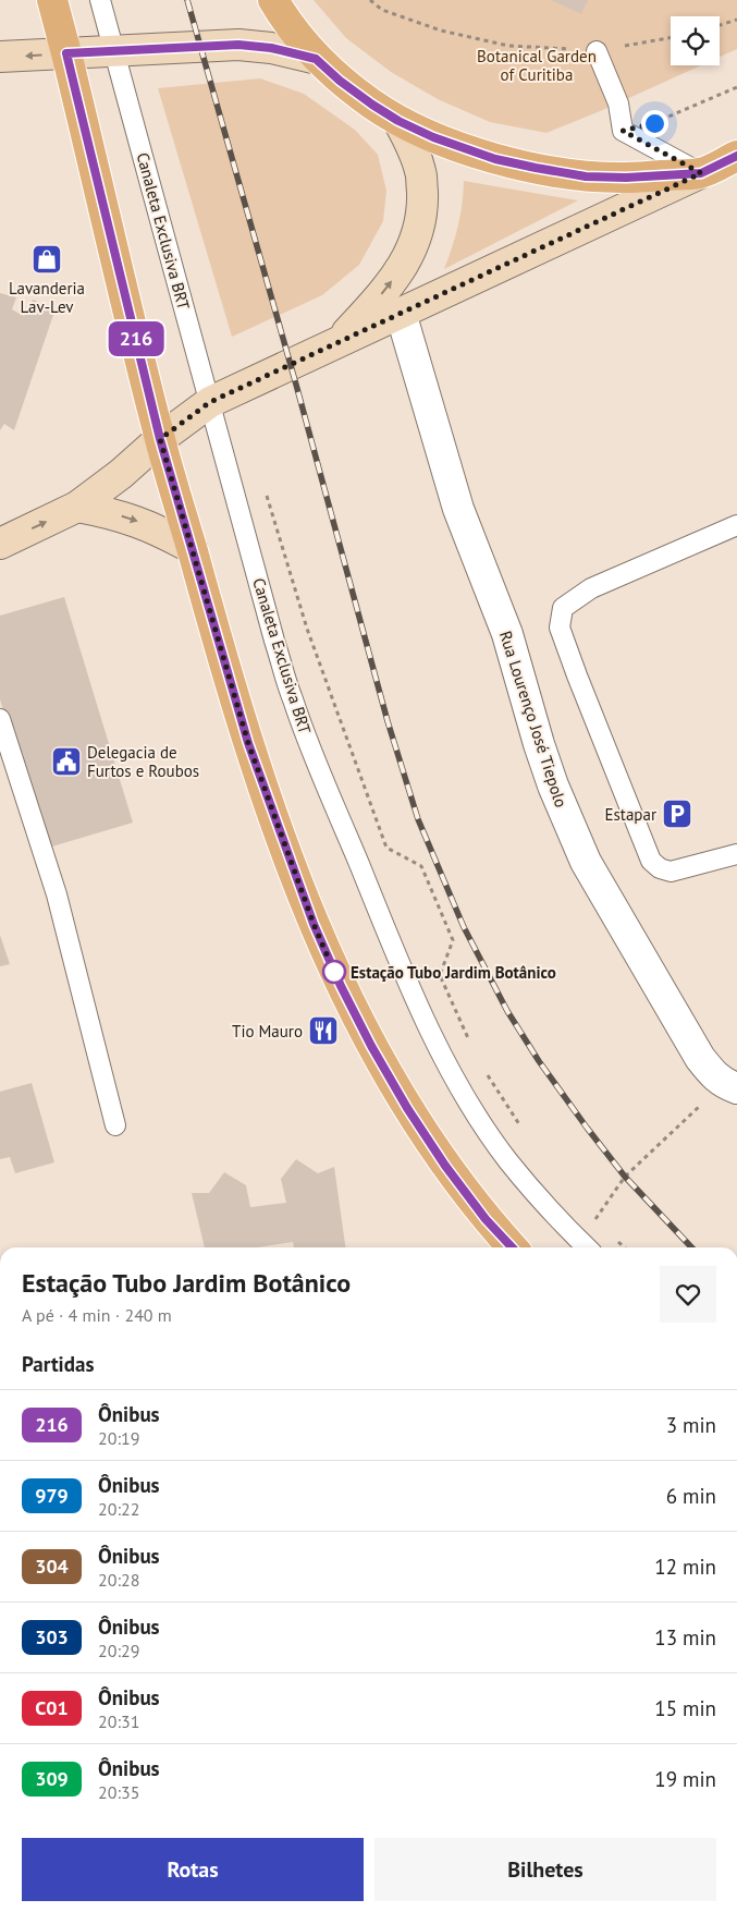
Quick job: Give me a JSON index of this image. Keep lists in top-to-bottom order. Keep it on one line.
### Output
{"streets":{"street":["Rua Lourenço José Tiepolo"],"lane":["Canaleta Exclusiva BRT"]},"parks":["Botanical Garden of Curitiba"],"places":{"shop":["Lavanderia Lav-Lev"],"public building":["Delegacia de Furtos e Roubos"],"parking":["Estapar"],"other":["Estação Tubo Jardim Botânico"],"restaurant":["Tio Mauro"]},"lines":["bus line 216"],"page":{"on_map":"216","heading":[["Estação Tubo Jardim Botânico","A pé · 4 min · 240 m"],"Partidas"],"list":[{"mark":"216","name":"Ônibus","note":"20:19","value":"3 min"},{"mark":"979","name":"Ônibus","note":"20:22","value":"6 min"},{"mark":"304","name":"Ônibus","note":"20:28","value":"12 min"},{"mark":"303","name":"Ônibus","note":"20:29","value":"13 min"},{"mark":"C01","name":"Ônibus","note":"20:31","value":"15 min"},{"mark":"309","name":"Ônibus","note":"20:35","value":"19 min"}],"buttons":["Rotas","Bilhetes"]}}
